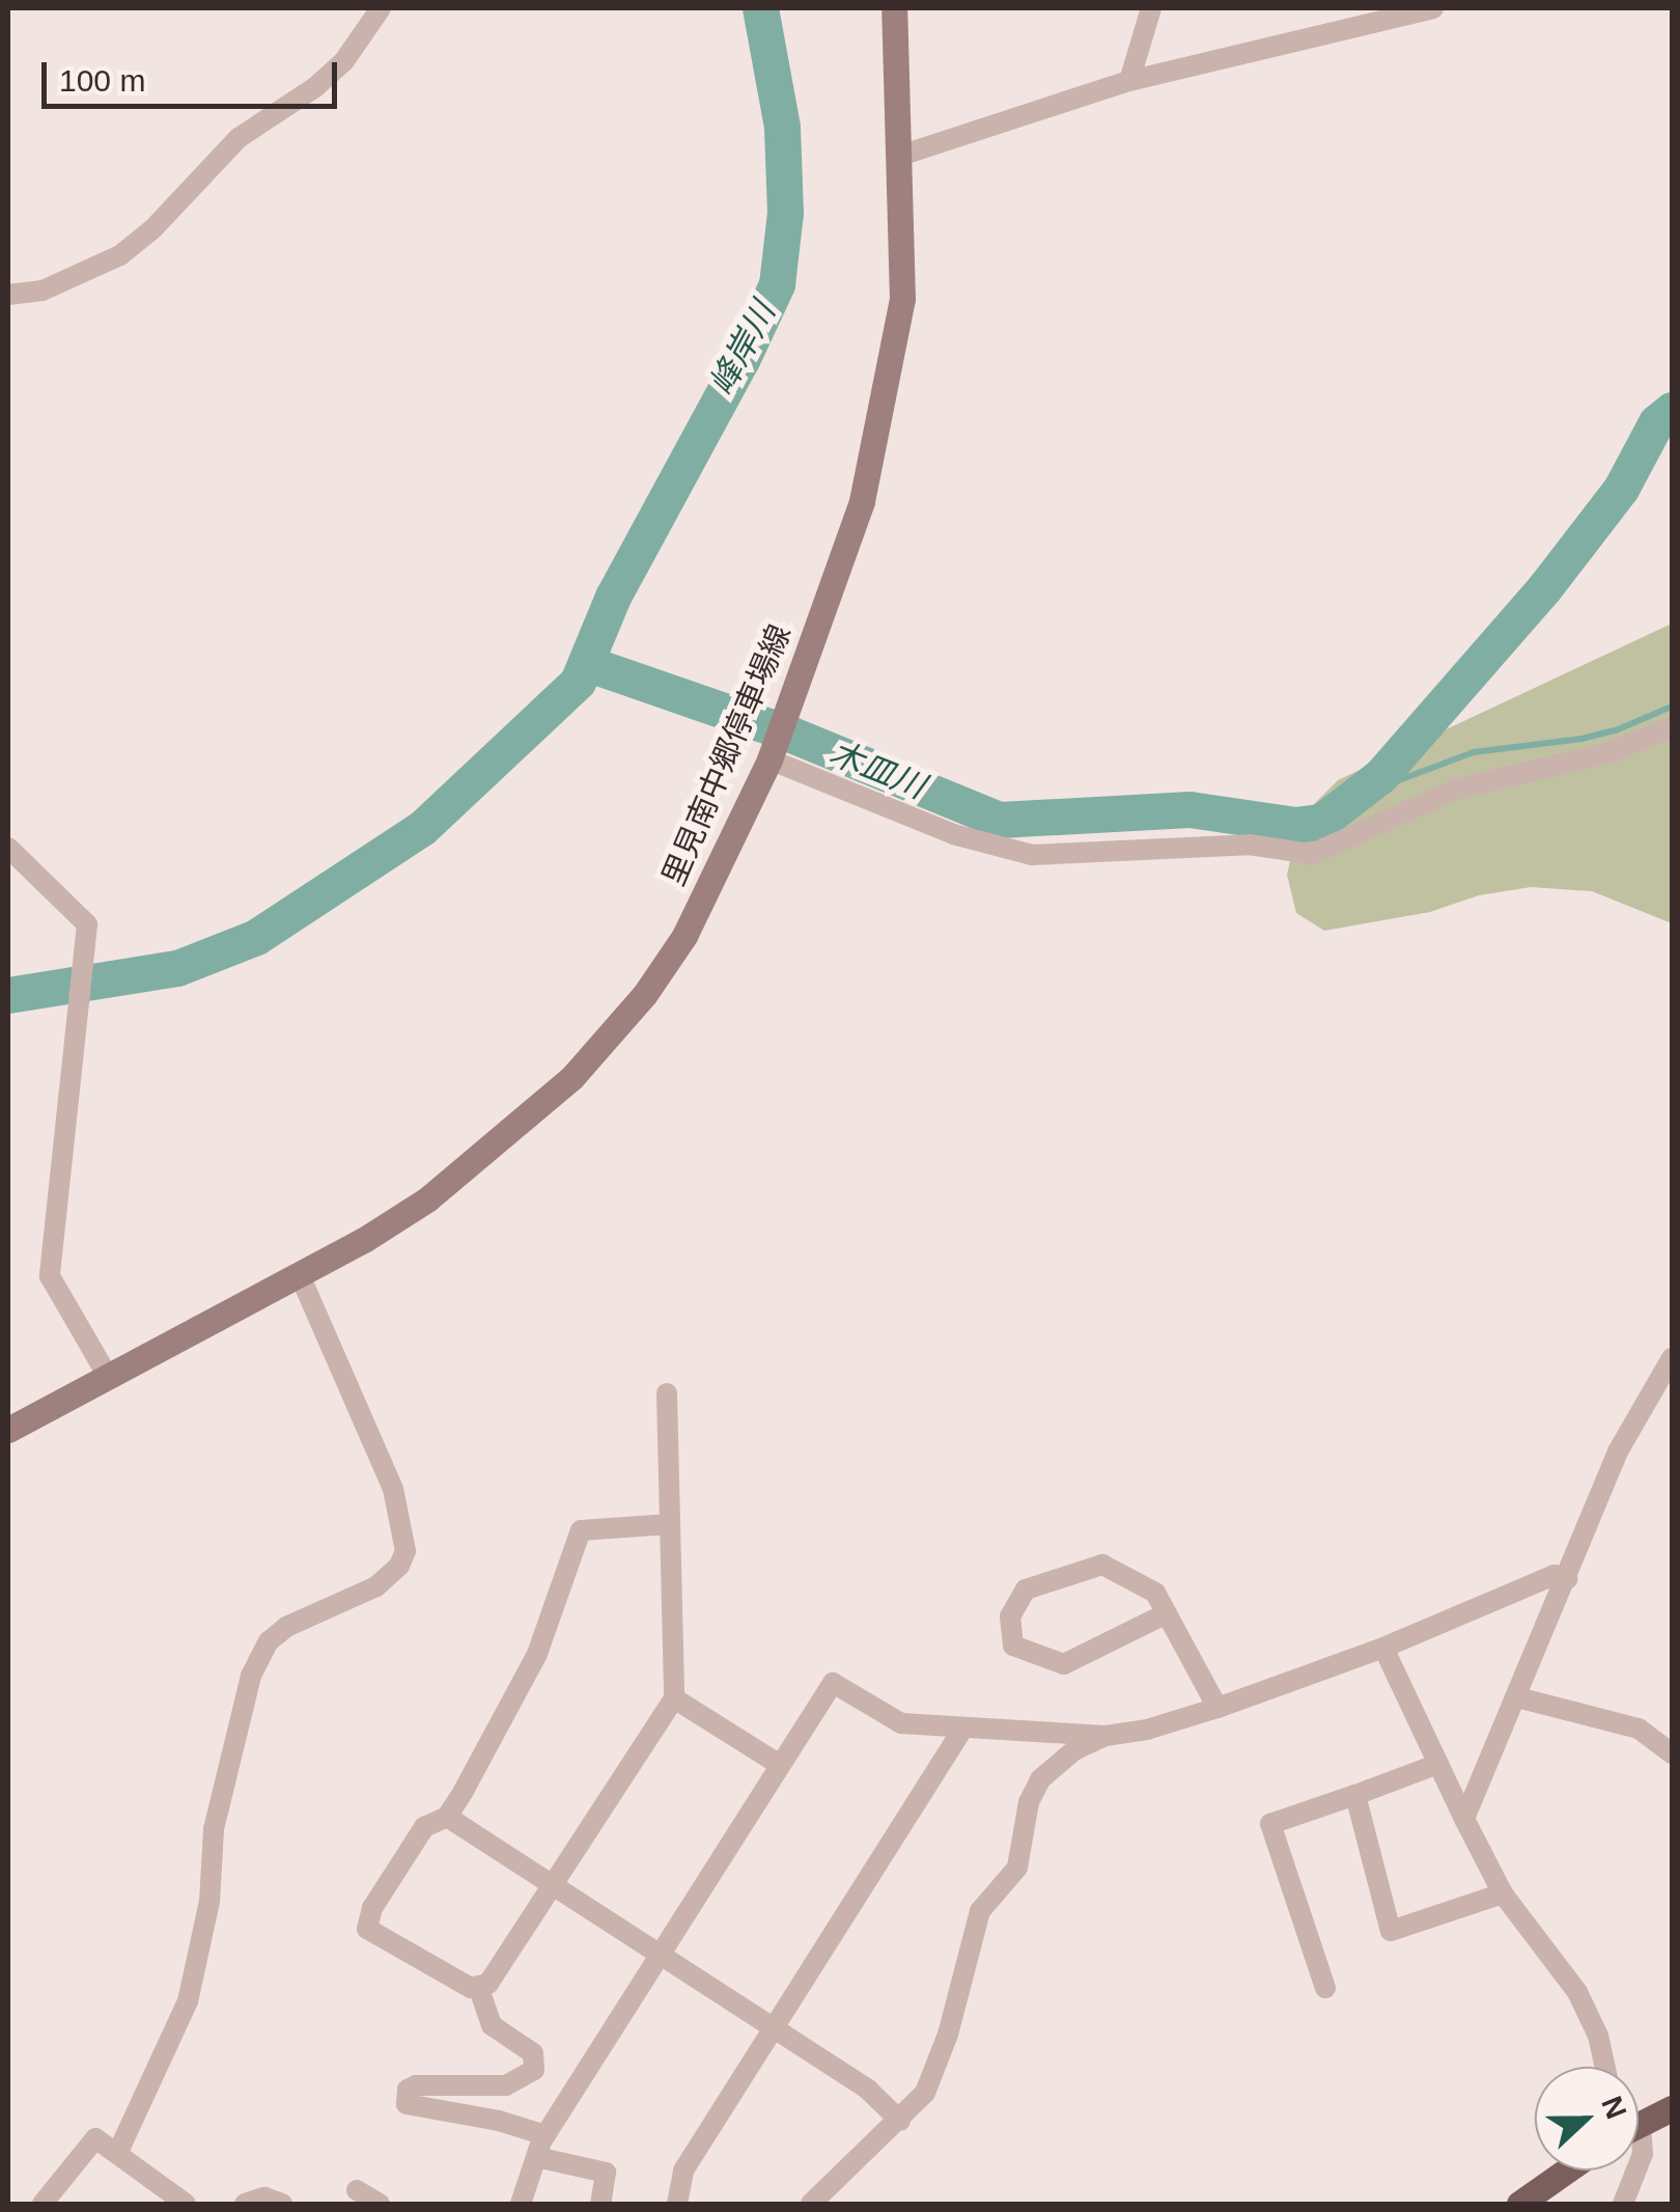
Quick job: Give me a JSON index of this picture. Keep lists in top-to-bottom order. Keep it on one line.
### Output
{"streets":{"main road":["里見南中郷停車場線"]},"water":["峰岸川","木皿川"],"scale_bar":"100 m","north":"right"}
